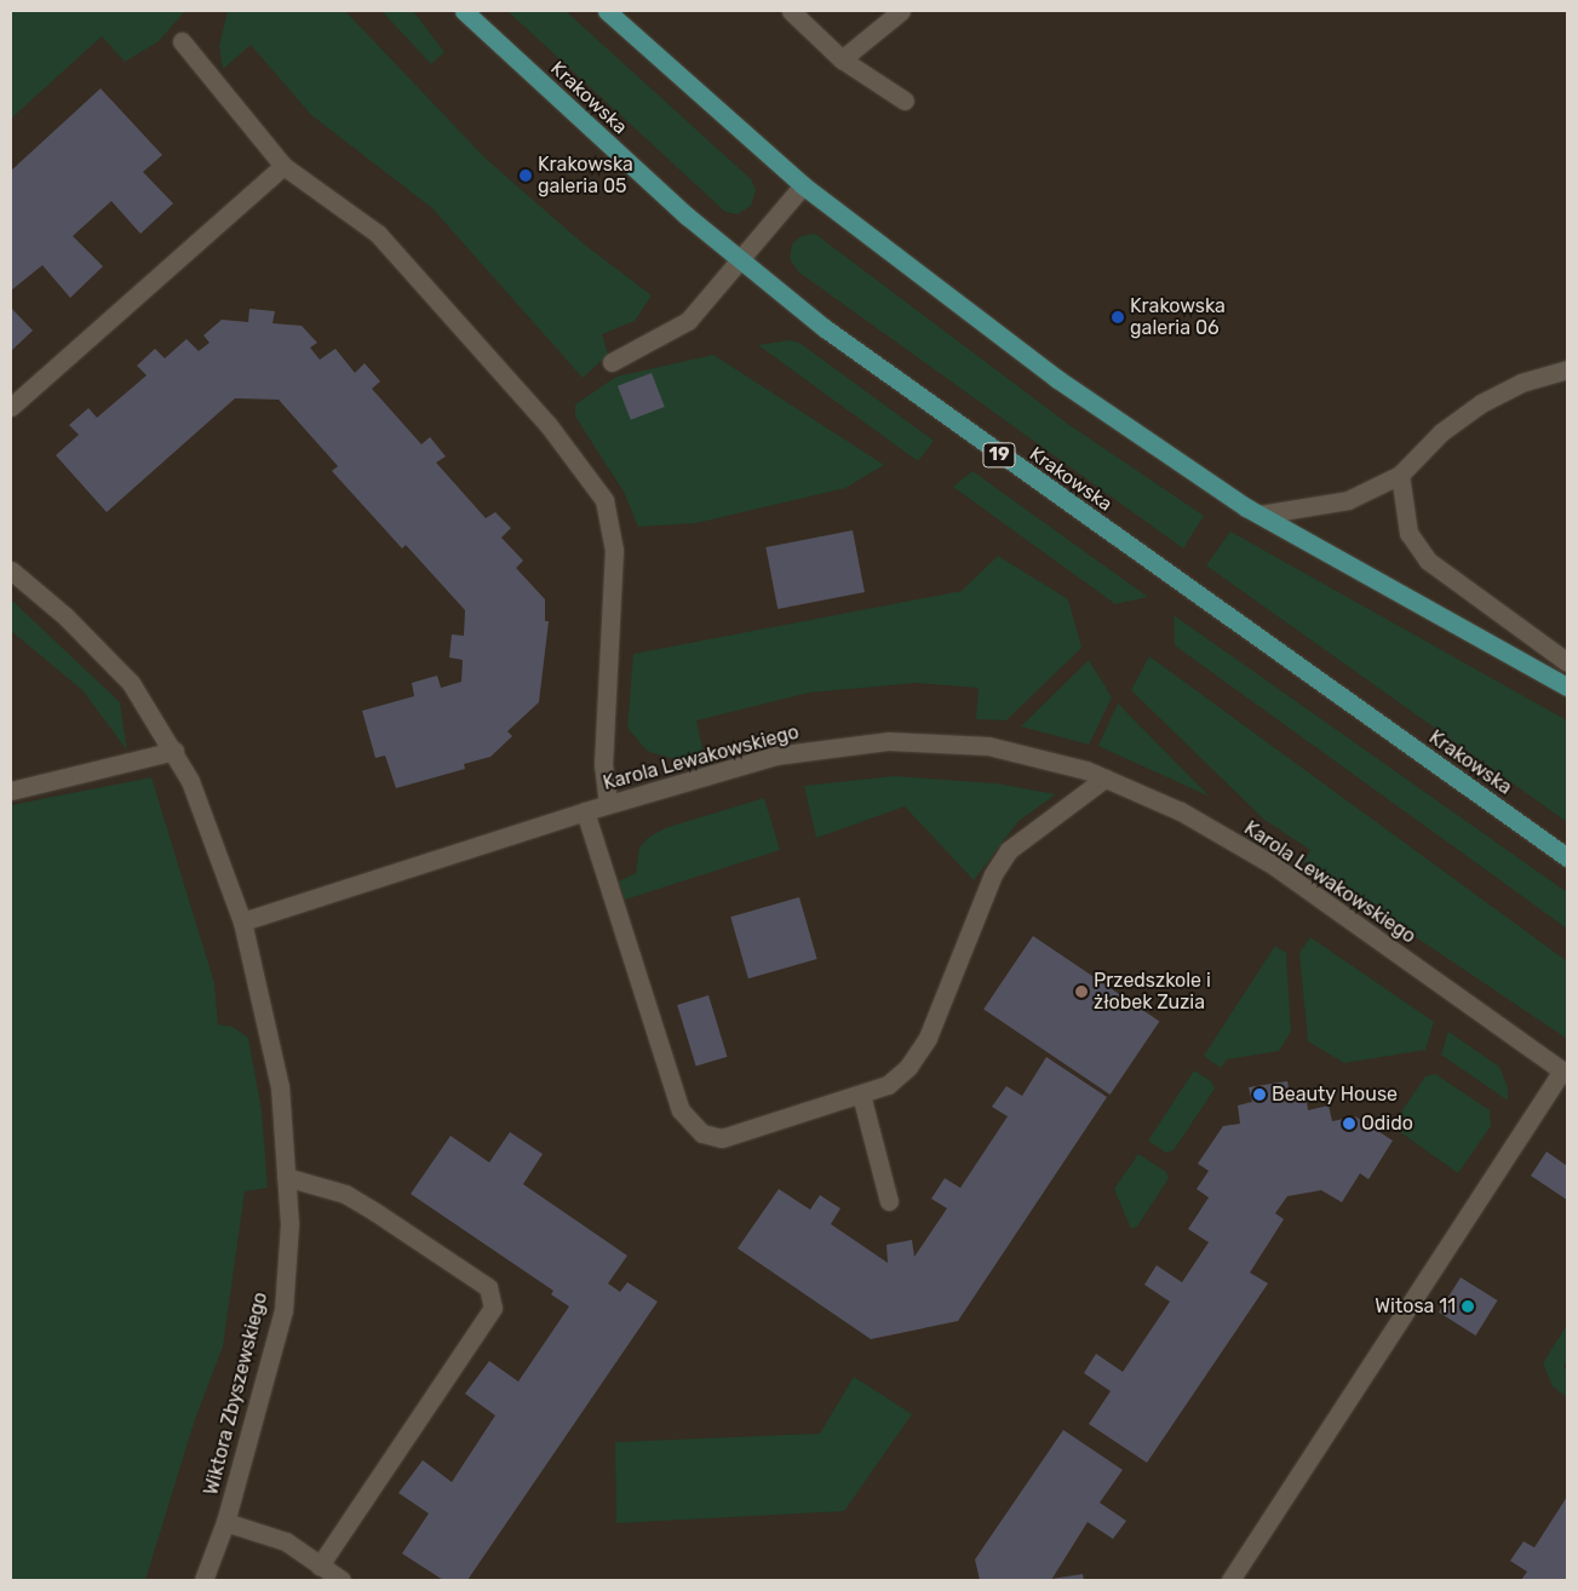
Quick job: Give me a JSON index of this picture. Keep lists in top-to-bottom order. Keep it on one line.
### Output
{"streets":{"main road":["Krakowska","19"],"street":["Karola Lewakowskiego","Wiktora Zbyszewskiego"]},"crossings":[["Karola Lewakowskiego","Wiktora Zbyszewskiego"]],"places":["Krakowska galeria 05","Krakowska galeria 06","Przedszkole i żłobek Zuzia","Beauty House","Odido","Witosa 11"]}
